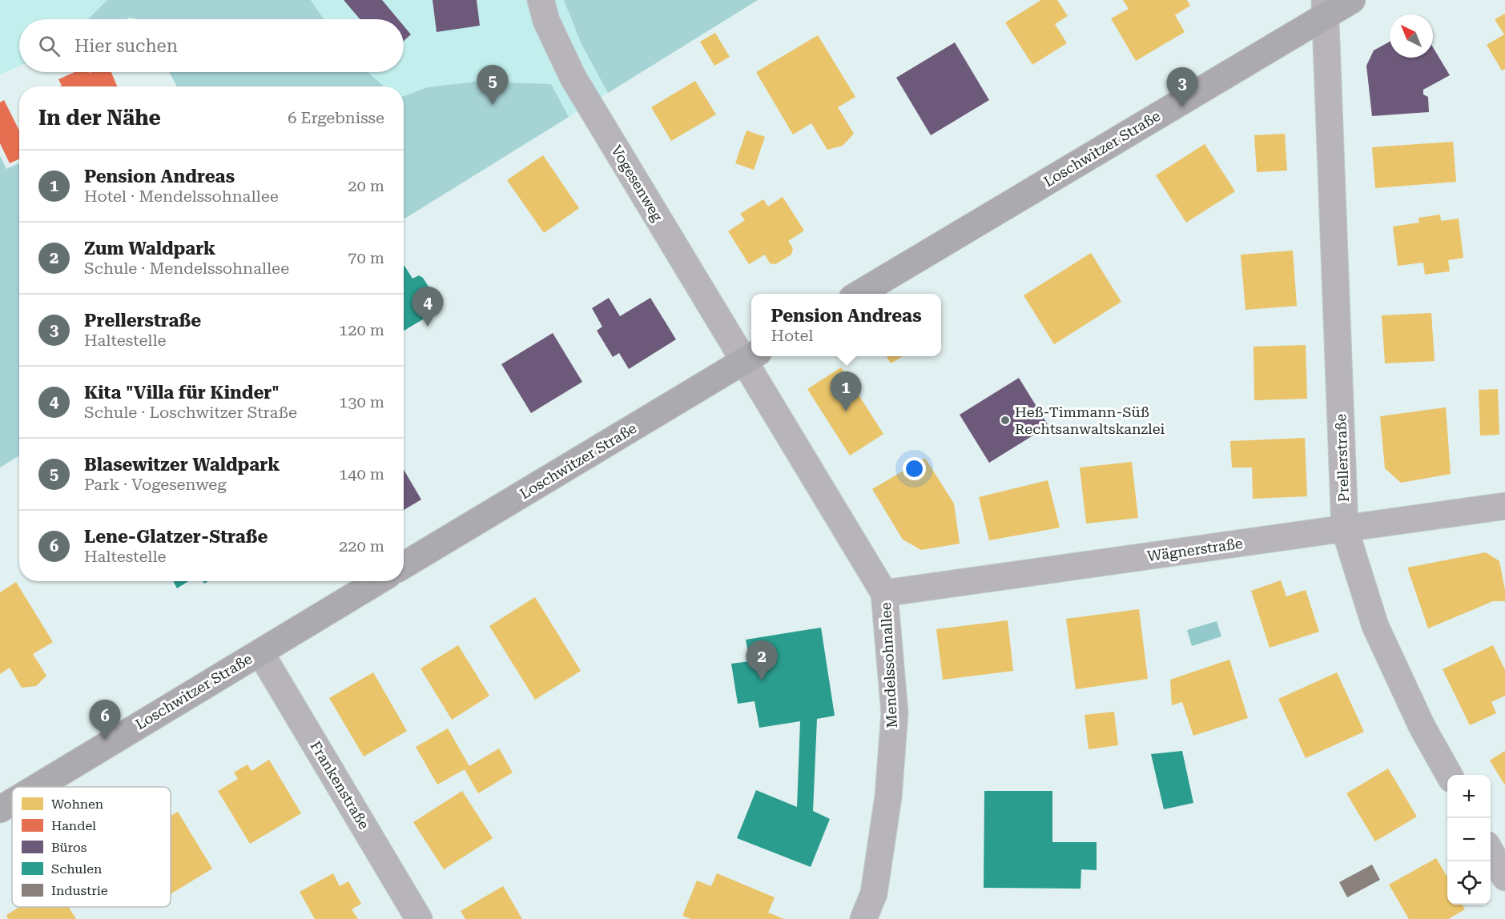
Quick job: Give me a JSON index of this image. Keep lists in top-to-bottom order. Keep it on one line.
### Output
{"streets":{"street":["Loschwitzer Straße","Vogesenweg","Prellerstraße","Wägnerstraße","Mendelssohnallee","Frankenstraße"]},"crossings":[["Loschwitzer Straße","Vogesenweg"],["Loschwitzer Straße","Prellerstraße"],["Loschwitzer Straße","Mendelssohnallee"],["Loschwitzer Straße","Frankenstraße"],["Vogesenweg","Mendelssohnallee"],["Prellerstraße","Wägnerstraße"],["Wägnerstraße","Mendelssohnallee"]],"places":["Heß-Timmann-Süß Rechtsanwaltskanzlei"],"legend":["Wohnen","Handel","Büros","Schulen","Industrie"],"north":"top left","page":{"search":"Hier suchen","pins":["5","3","4","1","2","6"],"heading":["In der Nähe","6 Ergebnisse"],"list":[{"mark":"1","name":"Pension Andreas","note":"Hotel · Mendelssohnallee","value":"20 m"},{"mark":"2","name":"Zum Waldpark","note":"Schule · Mendelssohnallee","value":"70 m"},{"mark":"3","name":"Prellerstraße","note":"Haltestelle","value":"120 m"},{"mark":"4","name":"Kita \"Villa für Kinder\"","note":"Schule · Loschwitzer Straße","value":"130 m"},{"mark":"5","name":"Blasewitzer Waldpark","note":"Park · Vogesenweg","value":"140 m"},{"mark":"6","name":"Lene-Glatzer-Straße","note":"Haltestelle","value":"220 m"}],"popup":["Pension Andreas","Hotel"],"map_buttons":["+","−"]}}
